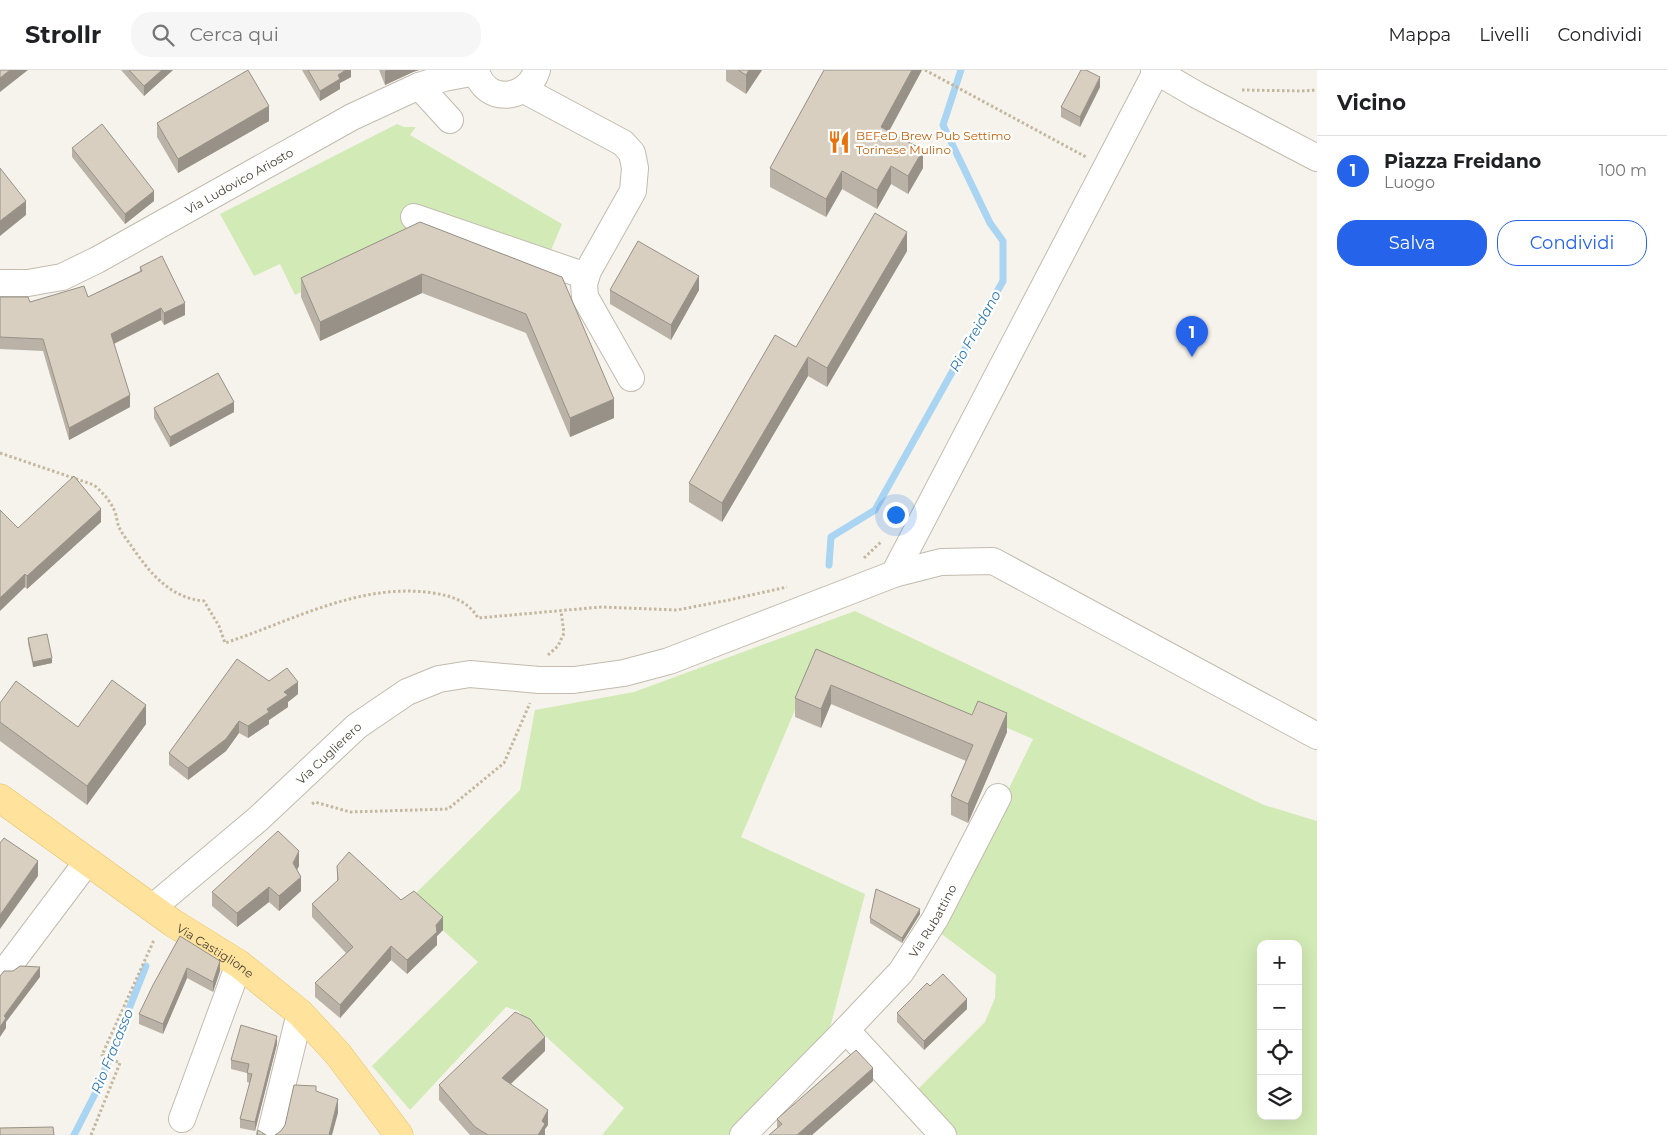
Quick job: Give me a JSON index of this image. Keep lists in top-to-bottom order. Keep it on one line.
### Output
{"streets":{"main road":["Via Castiglione"],"street":["Via Ludovico Ariosto","Via Cuglierero","Via Rubattino"]},"crossings":[["Via Cuglierero","Via Castiglione"]],"water":["Rio Freidano","Rio Fracasso"],"places":{"restaurant":["BEFeD Brew Pub Settimo Torinese Mulino"]},"page":{"header":"Strollr","search":"Cerca qui","nav":["Mappa","Livelli","Condividi"],"heading":"Vicino","list":[{"mark":"1","name":"Piazza Freidano","note":"Luogo","value":"100 m"}],"buttons":["Salva","Condividi"],"pins":"1","map_buttons":["+","−"]}}
